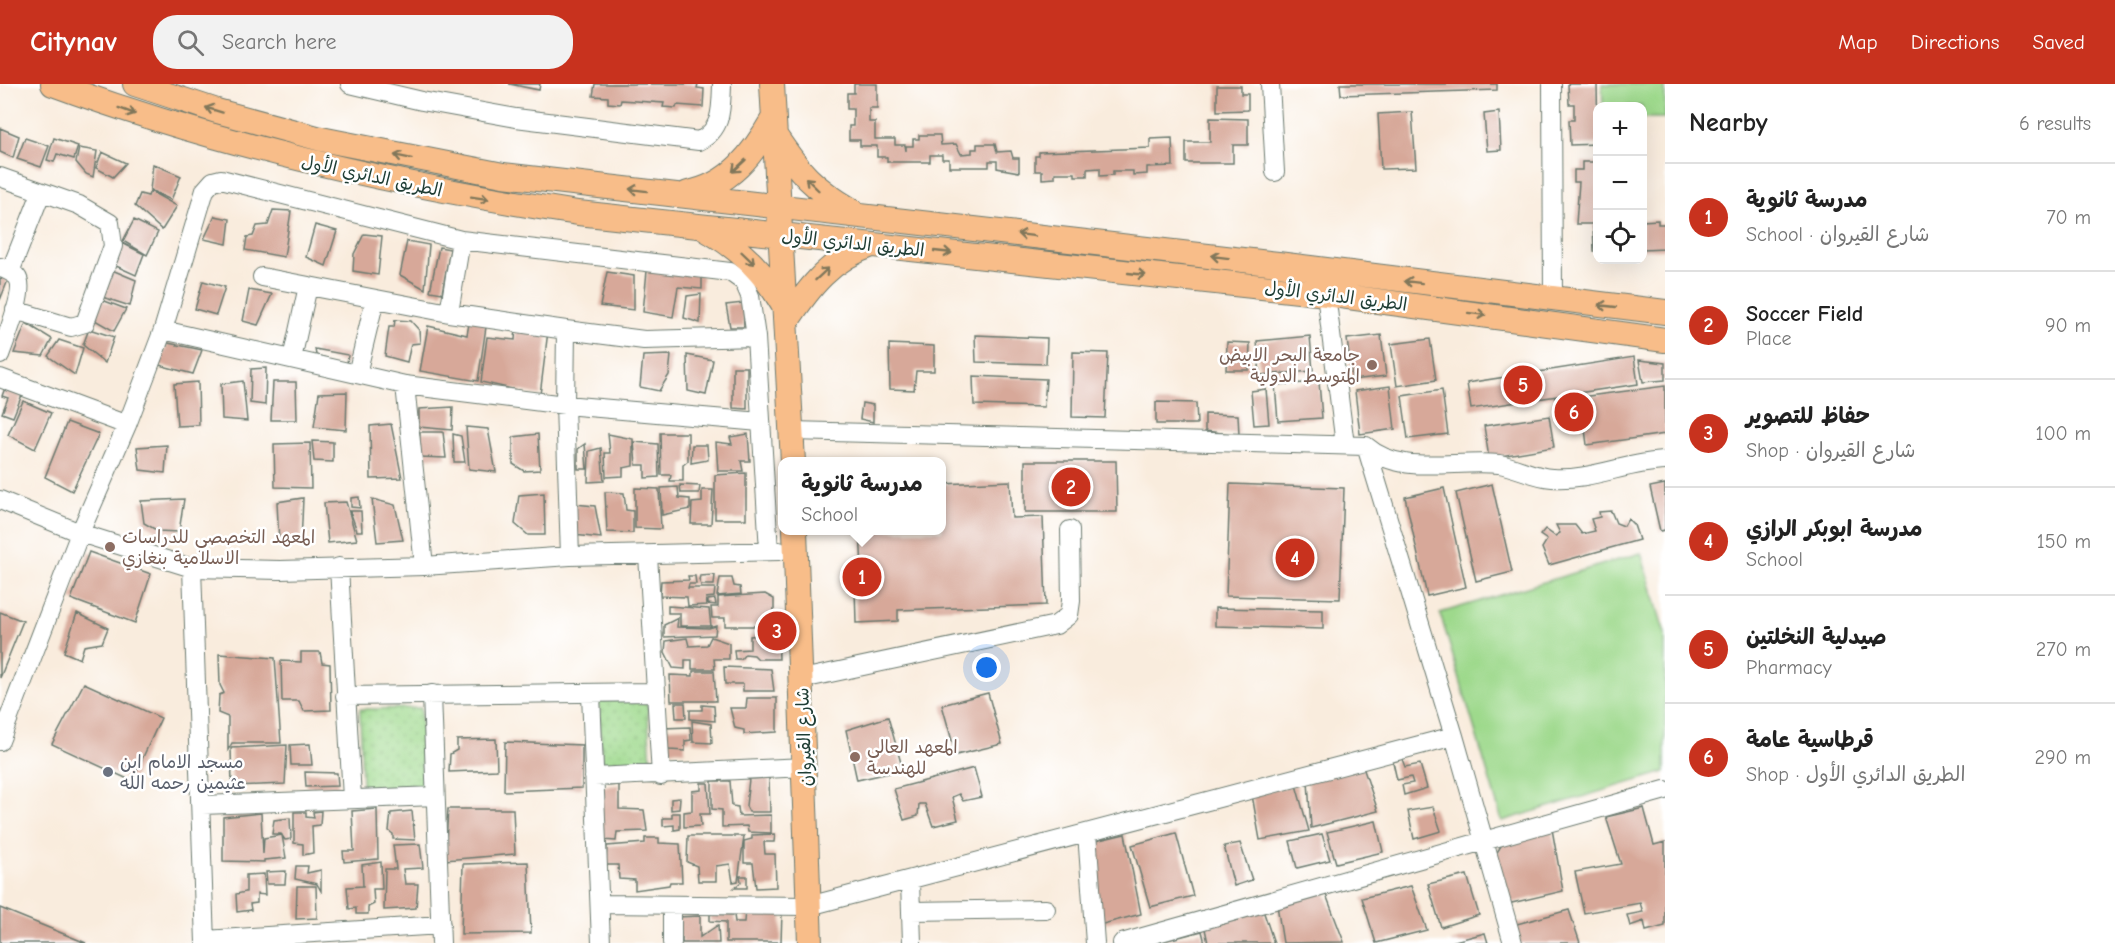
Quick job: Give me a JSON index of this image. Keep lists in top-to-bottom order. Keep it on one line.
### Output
{"streets":{"main road":["الطريق الدائري الأول","شارع القيروان"]},"places":["جامعة البحر الابيض المتوسط الدولية","المعهد التخصصي للدراسات الاسلامية بنغازي","المعهد العالي للهندسة","مسجد الامام ابن عثيمين رحمه الله"],"page":{"header":"Citynav","search":"Search here","nav":["Map","Directions","Saved"],"heading":["Nearby","6 results"],"map_buttons":["+","−"],"list":[{"mark":"1","name":"مدرسة ثانوية","note":"School · شارع القيروان","value":"70 m"},{"mark":"2","name":"Soccer Field","note":"Place","value":"90 m"},{"mark":"3","name":"حفاظ للتصوير","note":"Shop · شارع القيروان","value":"100 m"},{"mark":"4","name":"مدرسة ابوبكر الرازي","note":"School","value":"150 m"},{"mark":"5","name":"صيدلية النخلتين","note":"Pharmacy","value":"270 m"},{"mark":"6","name":"قرطاسية عامة","note":"Shop · الطريق الدائري الأول","value":"290 m"}],"pins":["5","6","2","4","1","3"],"popup":["مدرسة ثانوية","School"]}}
